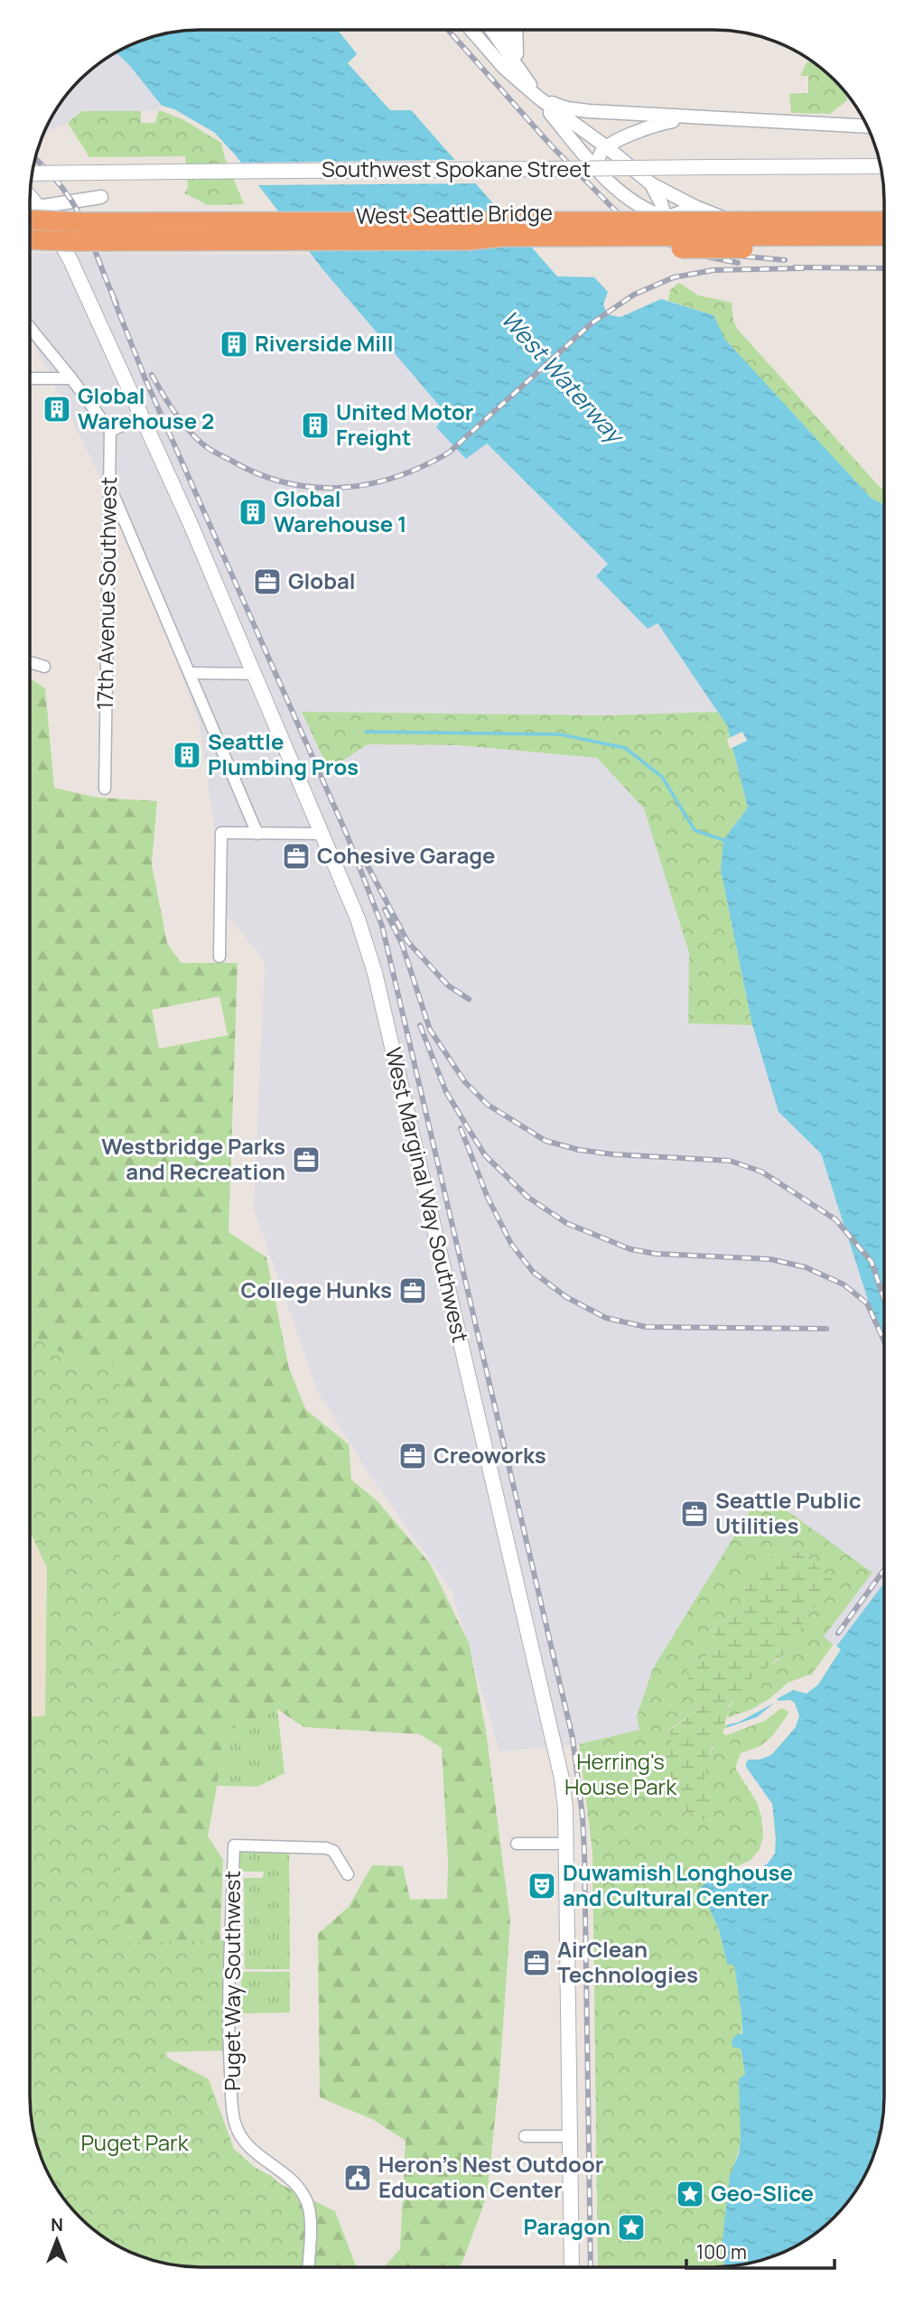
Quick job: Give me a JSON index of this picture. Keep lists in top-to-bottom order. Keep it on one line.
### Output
{"streets":{"highway":["West Seattle Bridge"],"main road":["Southwest Spokane Street","West Marginal Way Southwest"],"street":["17th Avenue Southwest","Puget Way Southwest"]},"water":["West Waterway"],"parks":["Herring's House Park","Puget Park"],"places":{"building":["Riverside Mill","Global Warehouse 2","United Motor Freight","Global Warehouse 1","Seattle Plumbing Pros"],"office":["Global","Cohesive Garage","Westbridge Parks and Recreation","College Hunks","Creoworks","Seattle Public Utilities","AirClean Technologies"],"theatre":["Duwamish Longhouse and Cultural Center"],"public building":["Heron's Nest Outdoor Education Center"],"place":["Geo-Slice","Paragon"]},"scale_bar":"100 m","north":"top"}
